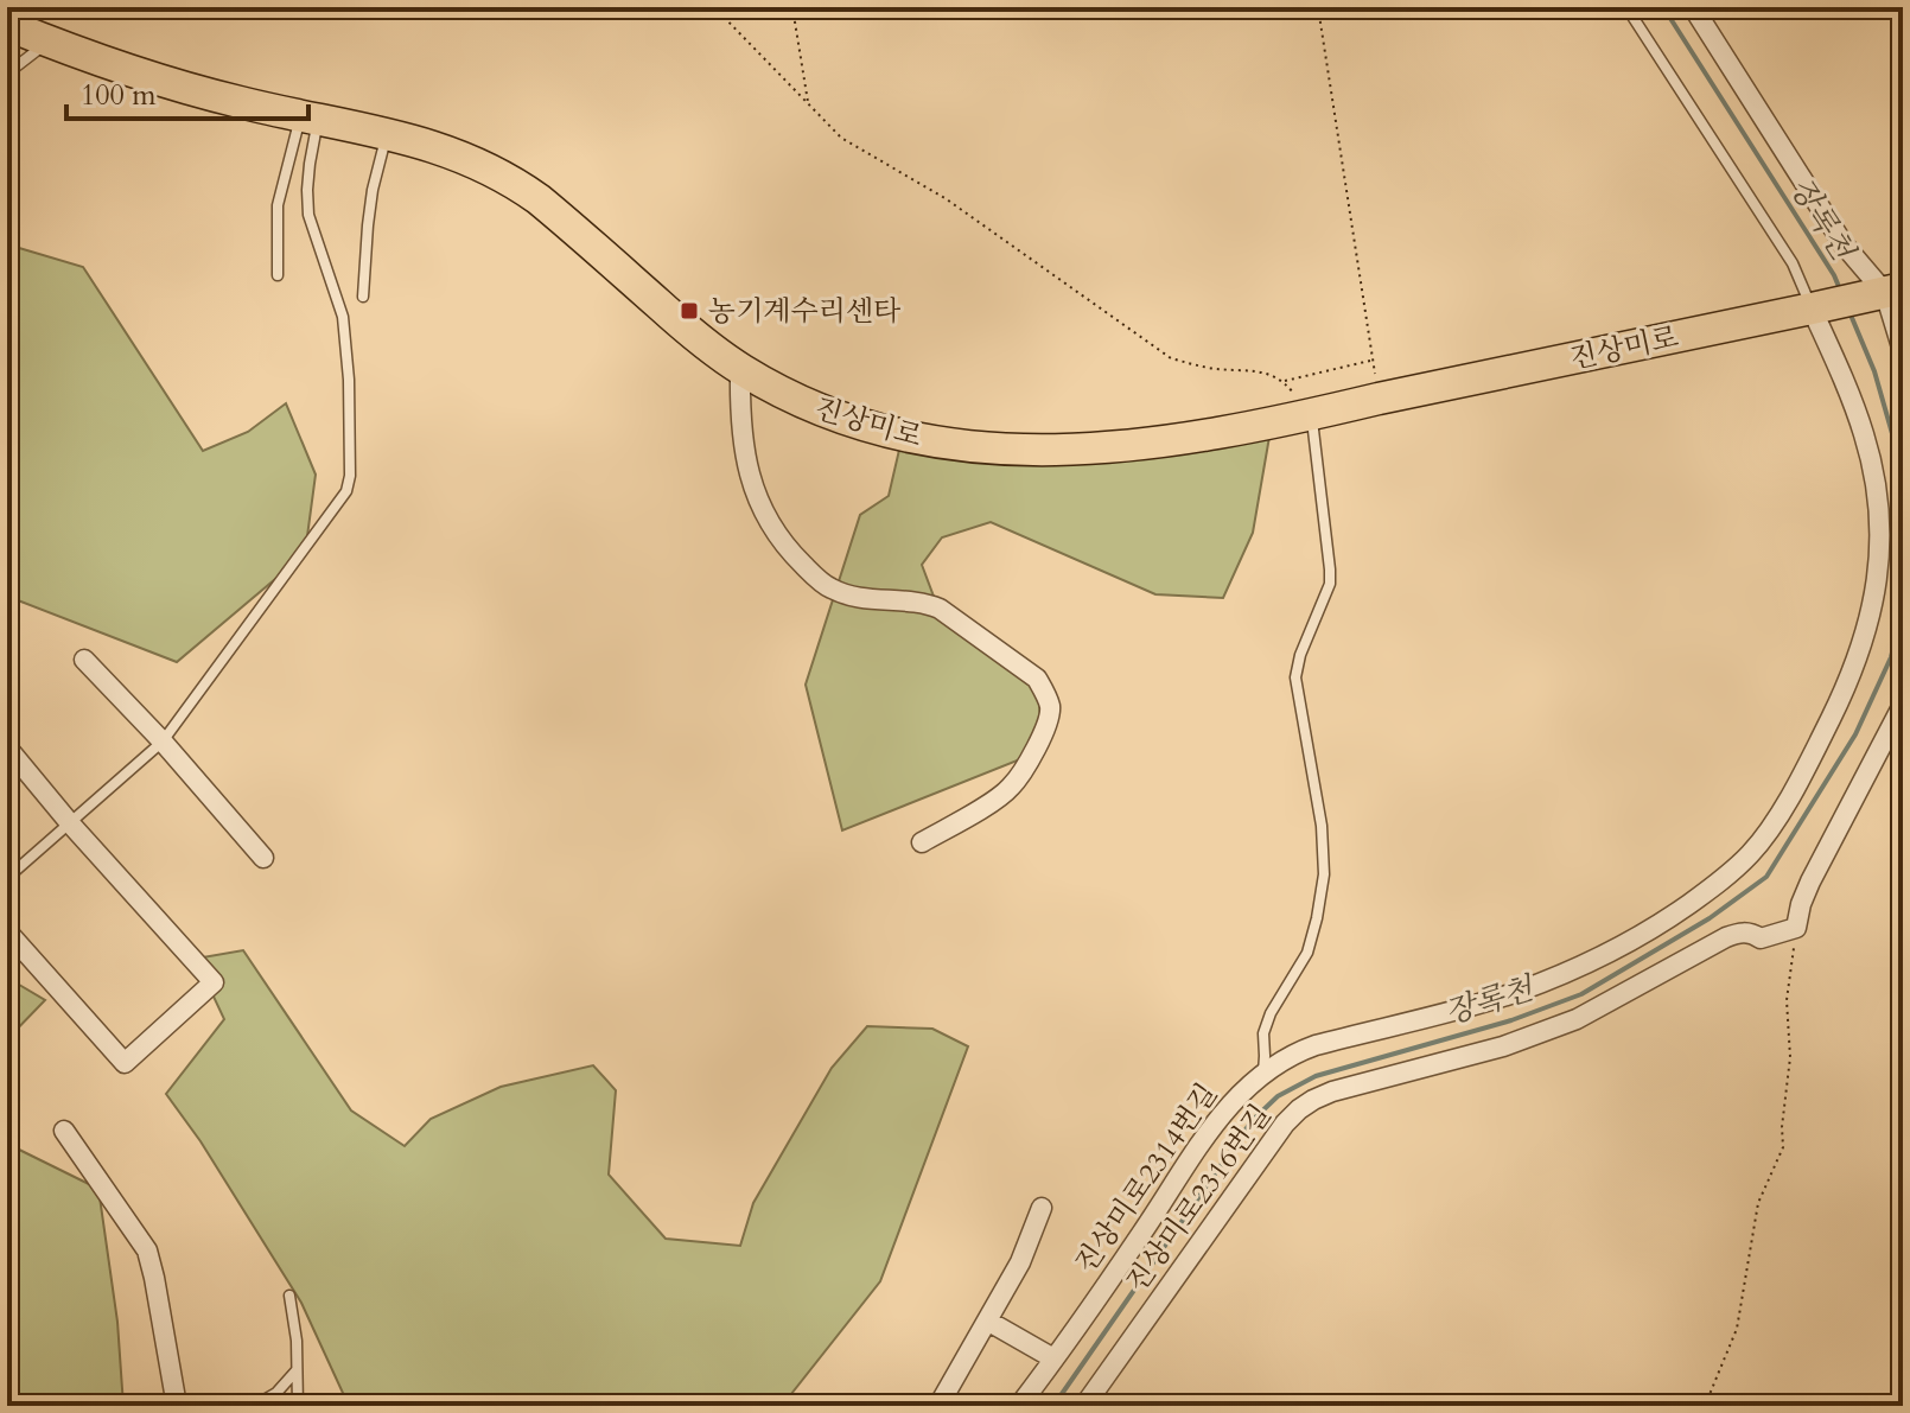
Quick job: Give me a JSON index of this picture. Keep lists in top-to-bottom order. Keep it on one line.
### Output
{"streets":{"main road":["진상미로"],"street":["진상미로2314번길","진상미로2316번길"]},"crossings":[["진상미로","진상미로2314번길"]],"water":["장록천"],"places":{"transit":["농기계수리센타"]},"scale_bar":"100 m"}
